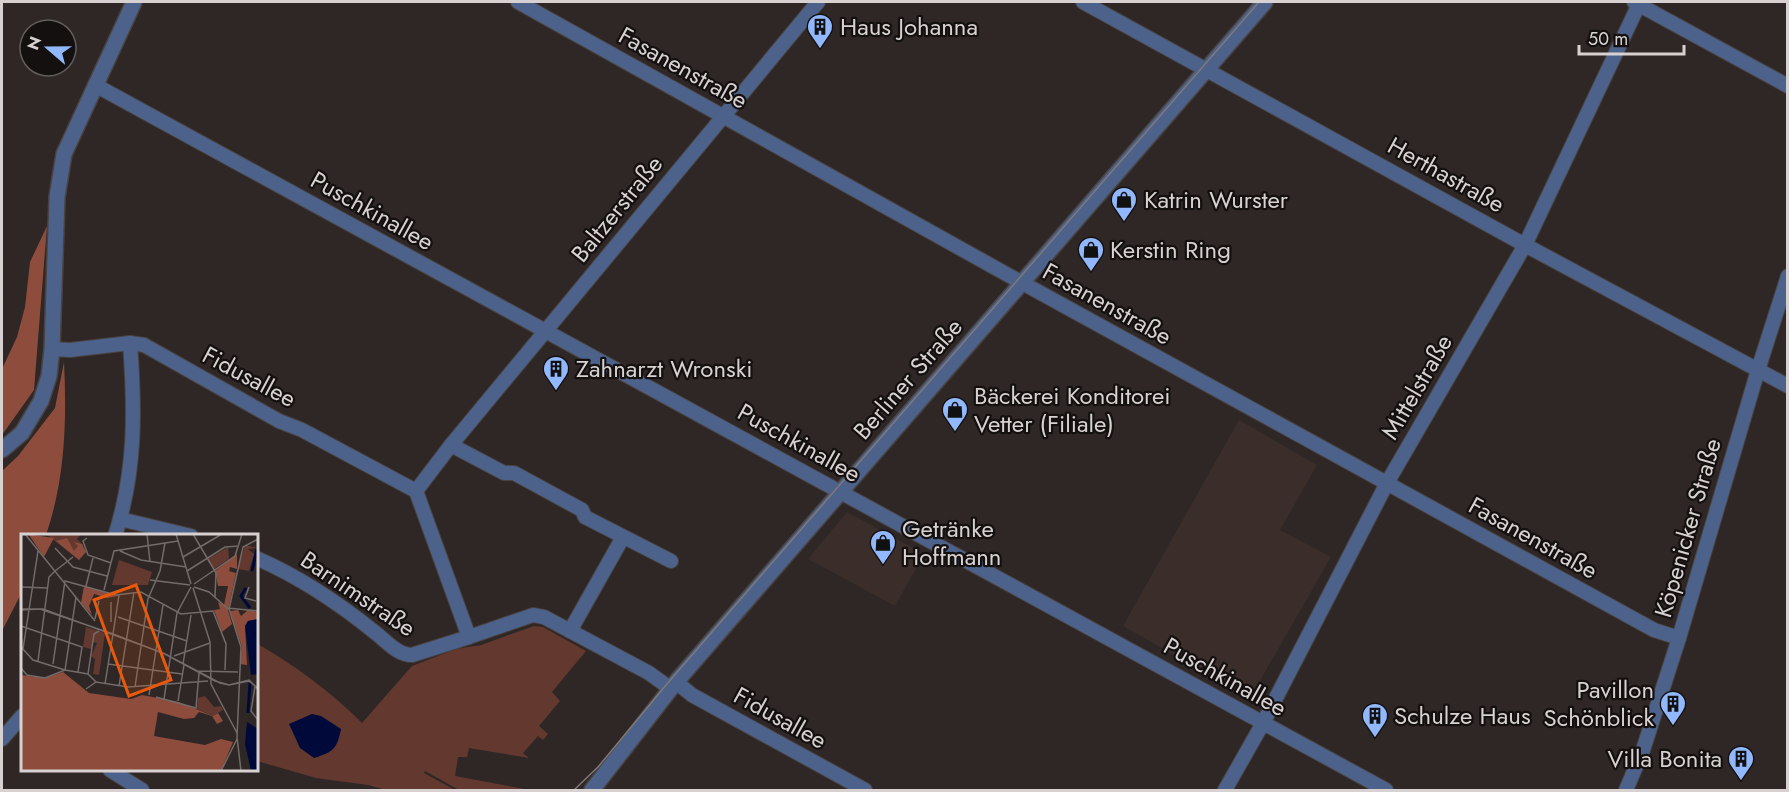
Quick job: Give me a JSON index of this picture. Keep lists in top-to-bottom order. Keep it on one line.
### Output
{"streets":{"street":["Fasanenstraße","Herthastraße","Baltzerstraße","Puschkinallee","Fidusallee","Berliner Straße","Mittelstraße","Köpenicker Straße","Barnimstraße"]},"crossings":[["Fasanenstraße","Baltzerstraße"],["Fasanenstraße","Berliner Straße"],["Fasanenstraße","Mittelstraße"],["Fasanenstraße","Köpenicker Straße"],["Herthastraße","Berliner Straße"],["Herthastraße","Mittelstraße"],["Herthastraße","Köpenicker Straße"],["Baltzerstraße","Puschkinallee"],["Puschkinallee","Berliner Straße"],["Puschkinallee","Mittelstraße"],["Fidusallee","Berliner Straße"],["Fidusallee","Barnimstraße"]],"places":{"building":["Haus Johanna","Zahnarzt Wronski","Pavillon Schönblick","Schulze Haus","Villa Bonita"],"shop":["Katrin Wurster","Kerstin Ring","Bäckerei Konditorei Vetter (Filiale)","Getränke Hoffmann"]},"scale_bar":"50 m","north":"left"}
